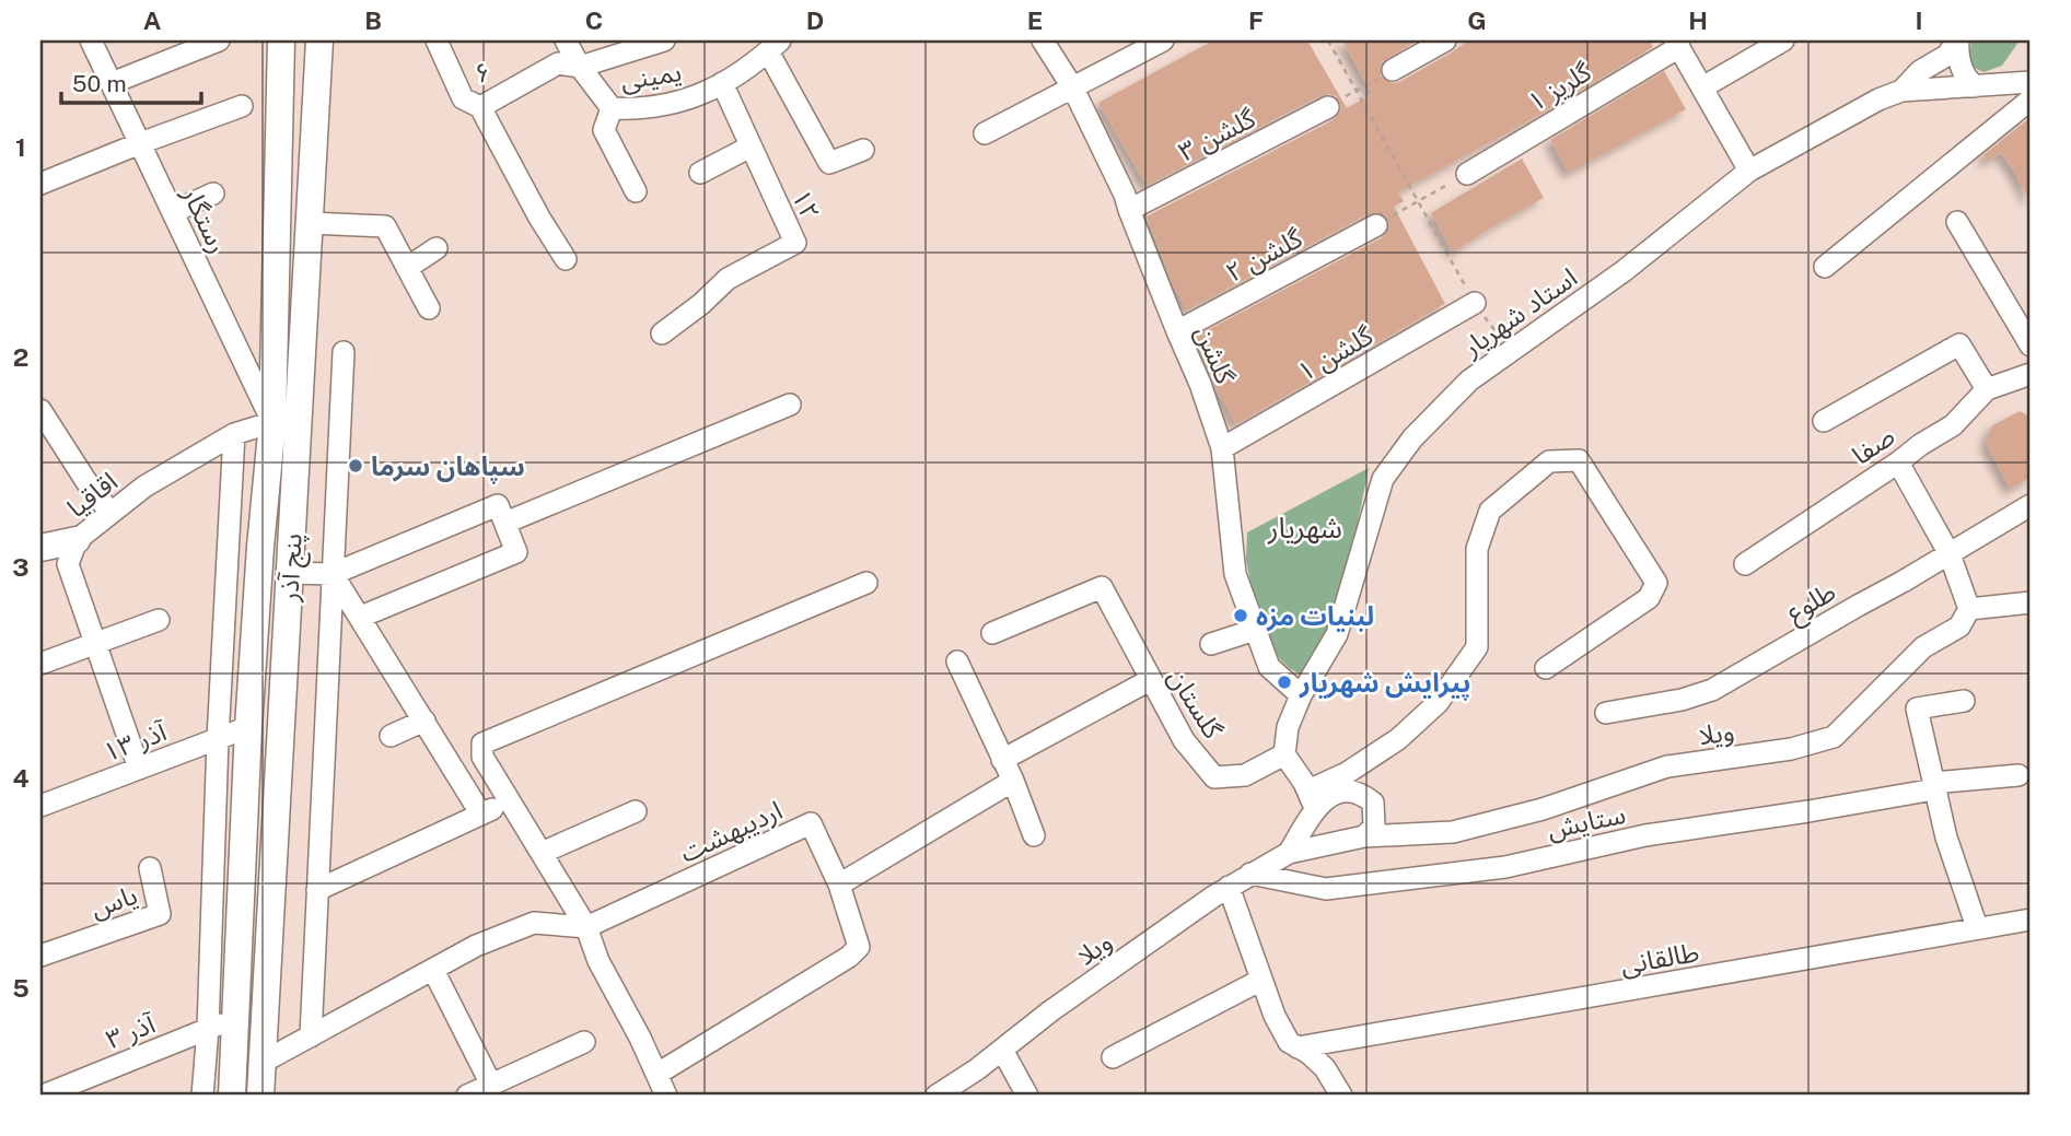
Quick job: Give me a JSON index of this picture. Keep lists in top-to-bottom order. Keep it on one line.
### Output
{"streets":{"main road":["پنج آذر"],"street":["۶","یمینی","گلریز ۱","گلشن ۳","۱۲","رستگار","گلشن ۲","استاد شهریار","گلشن ۱","گلشن","صفا","اقاقیا","طلوع","گلستان","ویلا","۱۳ آذر","ستایش","اردیبهشت","یاس","طالقانی","آذر ۳"]},"crossings":[["۶","یمینی"],["یمینی","۱۲"],["گلشن ۳","گلشن"],["رستگار","اقاقیا"],["رستگار","پنج آذر"],["گلشن ۲","گلشن"],["استاد شهریار","گلشن"],["استاد شهریار","گلستان"],["گلشن ۱","گلشن"],["اقاقیا","پنج آذر"],["اقاقیا","۱۳ آذر"],["پنج آذر","۱۳ آذر"],["پنج آذر","اردیبهشت"],["پنج آذر","آذر ۳"],["ویلا","ستایش"]],"districts":["شهریار"],"places":["سپاهان سرما","لبنیات مزه","پیرایش شهریار"],"scale_bar":"50 m","grid":{"columns":["A","B","C","D","E","F","G","H","I"],"rows":["1","2","3","4","5"]}}
